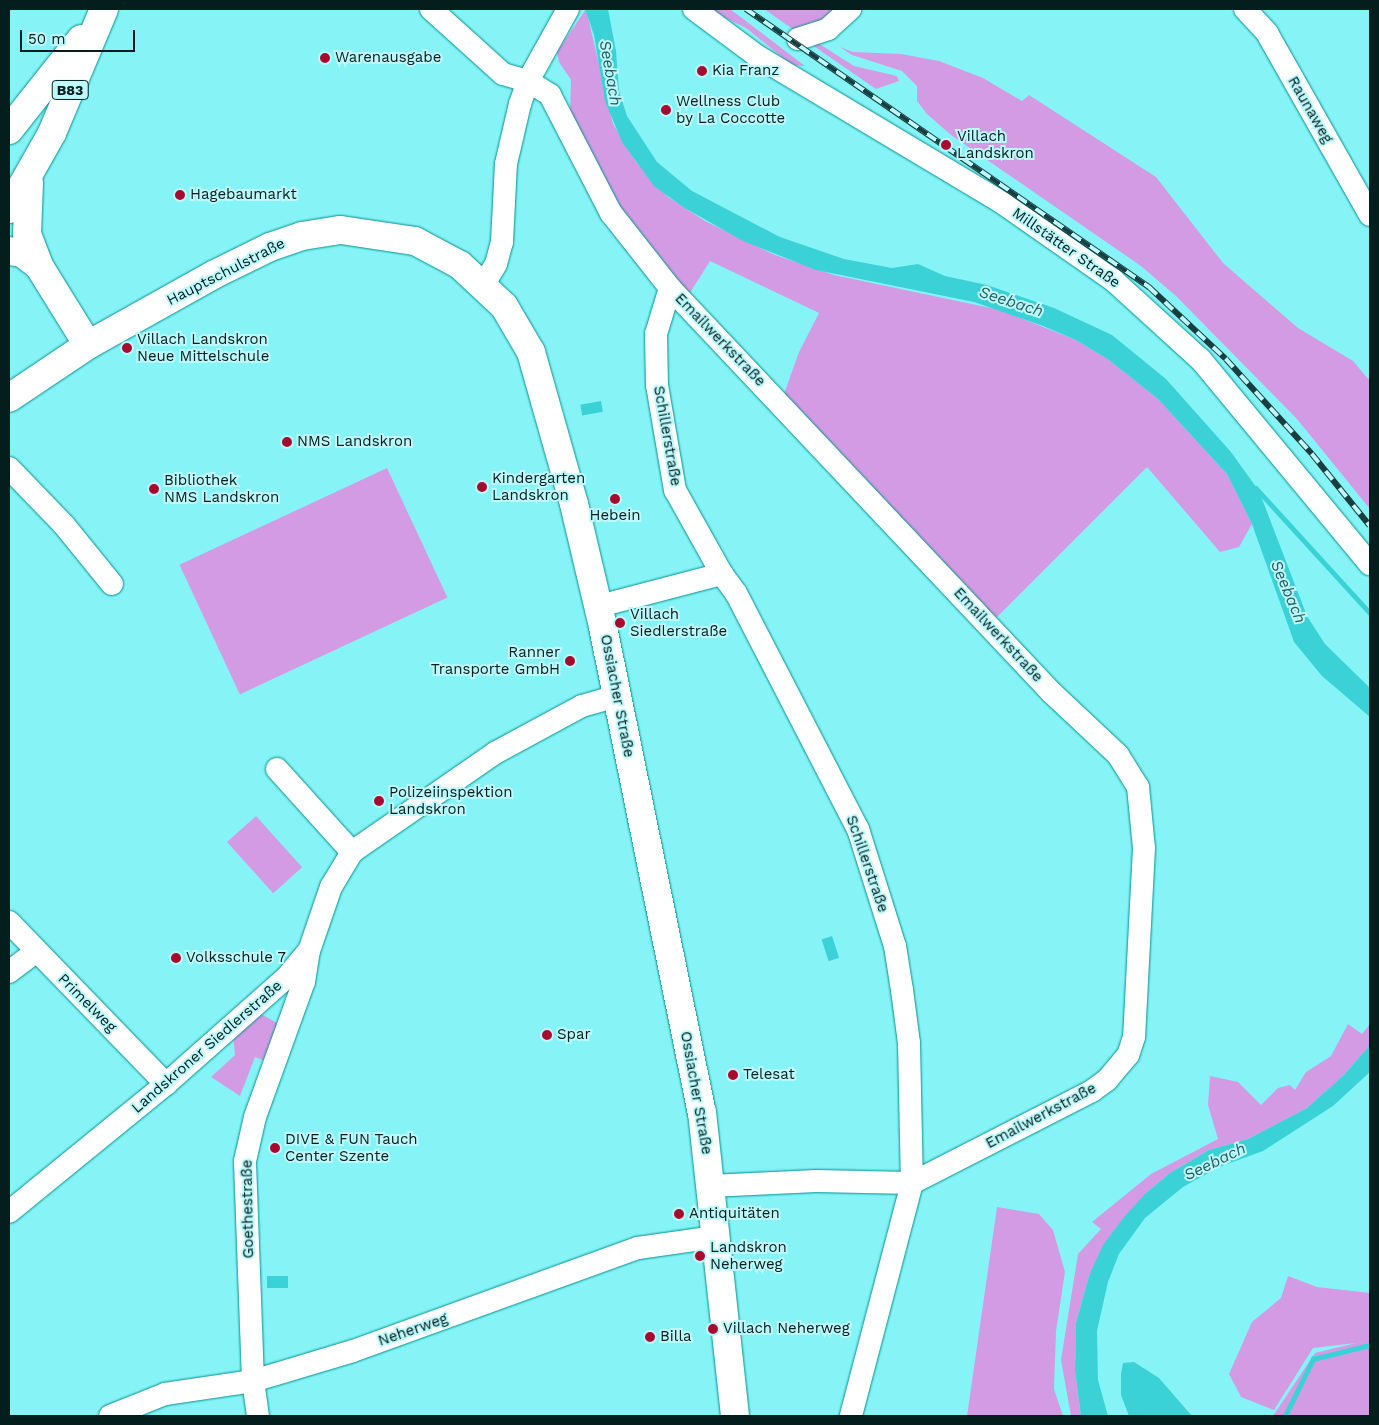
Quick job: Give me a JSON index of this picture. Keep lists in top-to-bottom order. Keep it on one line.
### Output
{"streets":{"main road":["B83","Hauptschulstraße","Ossiacher Straße"],"street":["Raunaweg","Millstätter Straße","Emailwerkstraße","Schillerstraße","Primelweg","Landskroner Siedlerstraße","Goethestraße","Neherweg"]},"crossings":[["Hauptschulstraße","Ossiacher Straße"],["Emailwerkstraße","Schillerstraße"],["Emailwerkstraße","Ossiacher Straße"],["Ossiacher Straße","Landskroner Siedlerstraße"],["Ossiacher Straße","Neherweg"],["Primelweg","Landskroner Siedlerstraße"],["Landskroner Siedlerstraße","Goethestraße"],["Goethestraße","Neherweg"]],"water":["Seebach"],"places":["Warenausgabe","Kia Franz","Wellness Club by La Coccotte","Villach Landskron","Hagebaumarkt","Villach Landskron Neue Mittelschule","NMS Landskron","Kindergarten Landskron","Bibliothek NMS Landskron","Hebein","Villach Siedlerstraße","Ranner Transporte GmbH","Polizeiinspektion Landskron","Volksschule 7","Spar","Telesat","DIVE & FUN Tauch Center Szente","Antiquitäten","Landskron Neherweg","Villach Neherweg","Billa"],"scale_bar":"50 m"}
